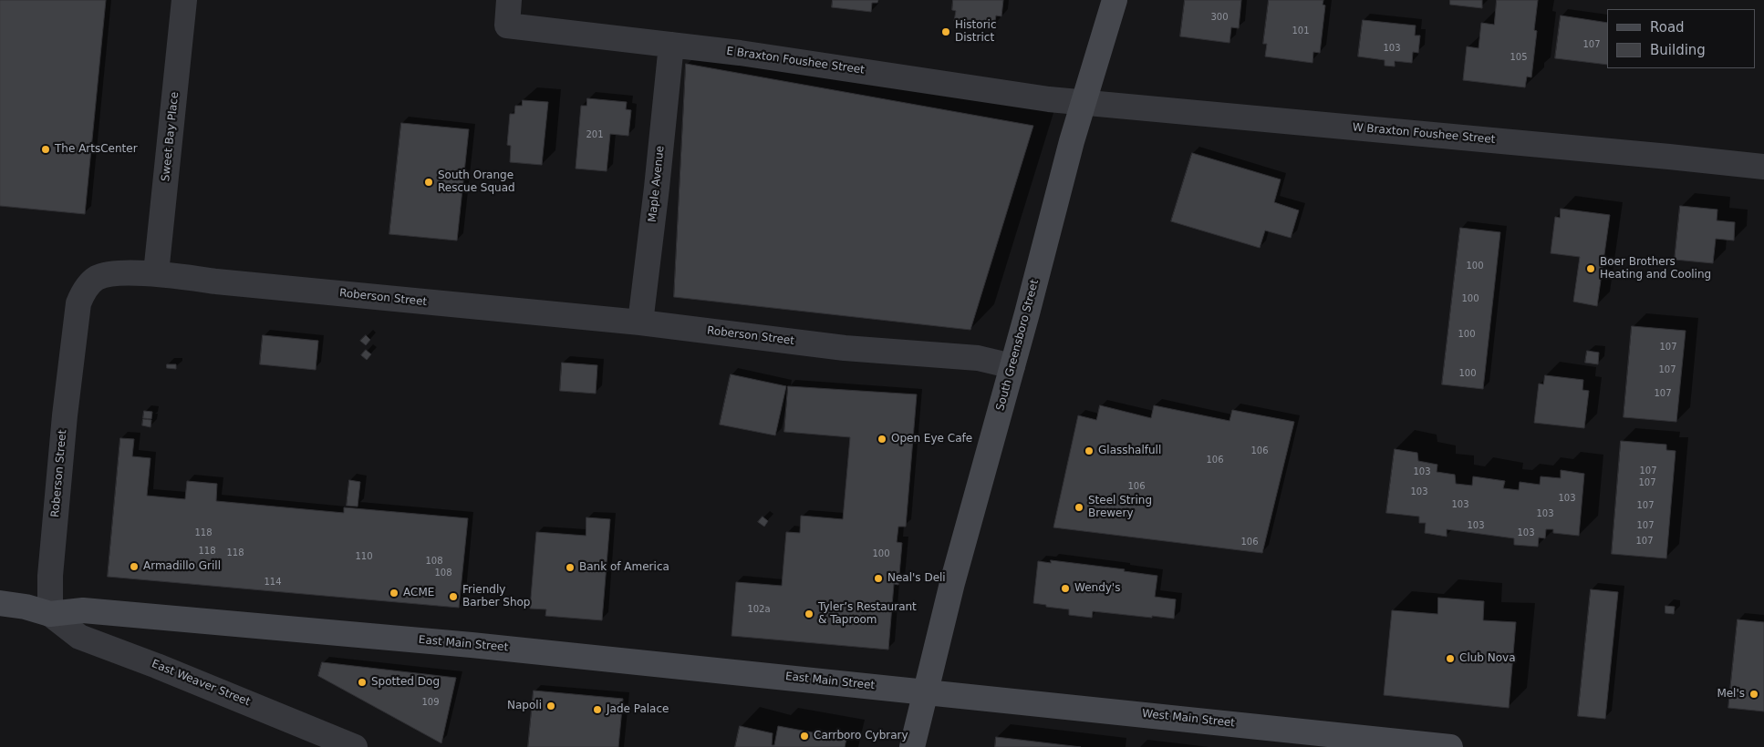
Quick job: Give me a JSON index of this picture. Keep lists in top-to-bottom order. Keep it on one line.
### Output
{"streets":{"main road":["South Greensboro Street","East Main Street","West Main Street"],"street":["E Braxton Foushee Street","W Braxton Foushee Street","Sweet Bay Place","Maple Avenue","Roberson Street","East Weaver Street"]},"crossings":[["E Braxton Foushee Street","W Braxton Foushee Street"],["E Braxton Foushee Street","Maple Avenue"],["E Braxton Foushee Street","South Greensboro Street"],["W Braxton Foushee Street","South Greensboro Street"],["Sweet Bay Place","Roberson Street"],["Maple Avenue","Roberson Street"],["Roberson Street","South Greensboro Street"],["Roberson Street","East Main Street"],["Roberson Street","East Weaver Street"],["South Greensboro Street","East Main Street"],["South Greensboro Street","West Main Street"],["East Main Street","East Weaver Street"],["East Main Street","West Main Street"]],"places":["Historic District","The ArtsCenter","South Orange Rescue Squad","Boer Brothers Heating and Cooling","Open Eye Cafe","Glasshalfull","Steel String Brewery","Armadillo Grill","Bank of America","Neal's Deli","Wendy's","ACME","Friendly Barber Shop","Tyler’s Restaurant & Taproom","Club Nova","Spotted Dog","Mel's","Napoli","Jade Palace","Carrboro Cybrary"],"house_numbers":["300","101","107","103","105","201","100","100","100","107","107","100","107","106","106","107","103","107","106","103","103","103","107","103","103","107","118","103","107","106","118","118","100","110","108","108","114","102a","109"],"legend":["Road","Building"]}
